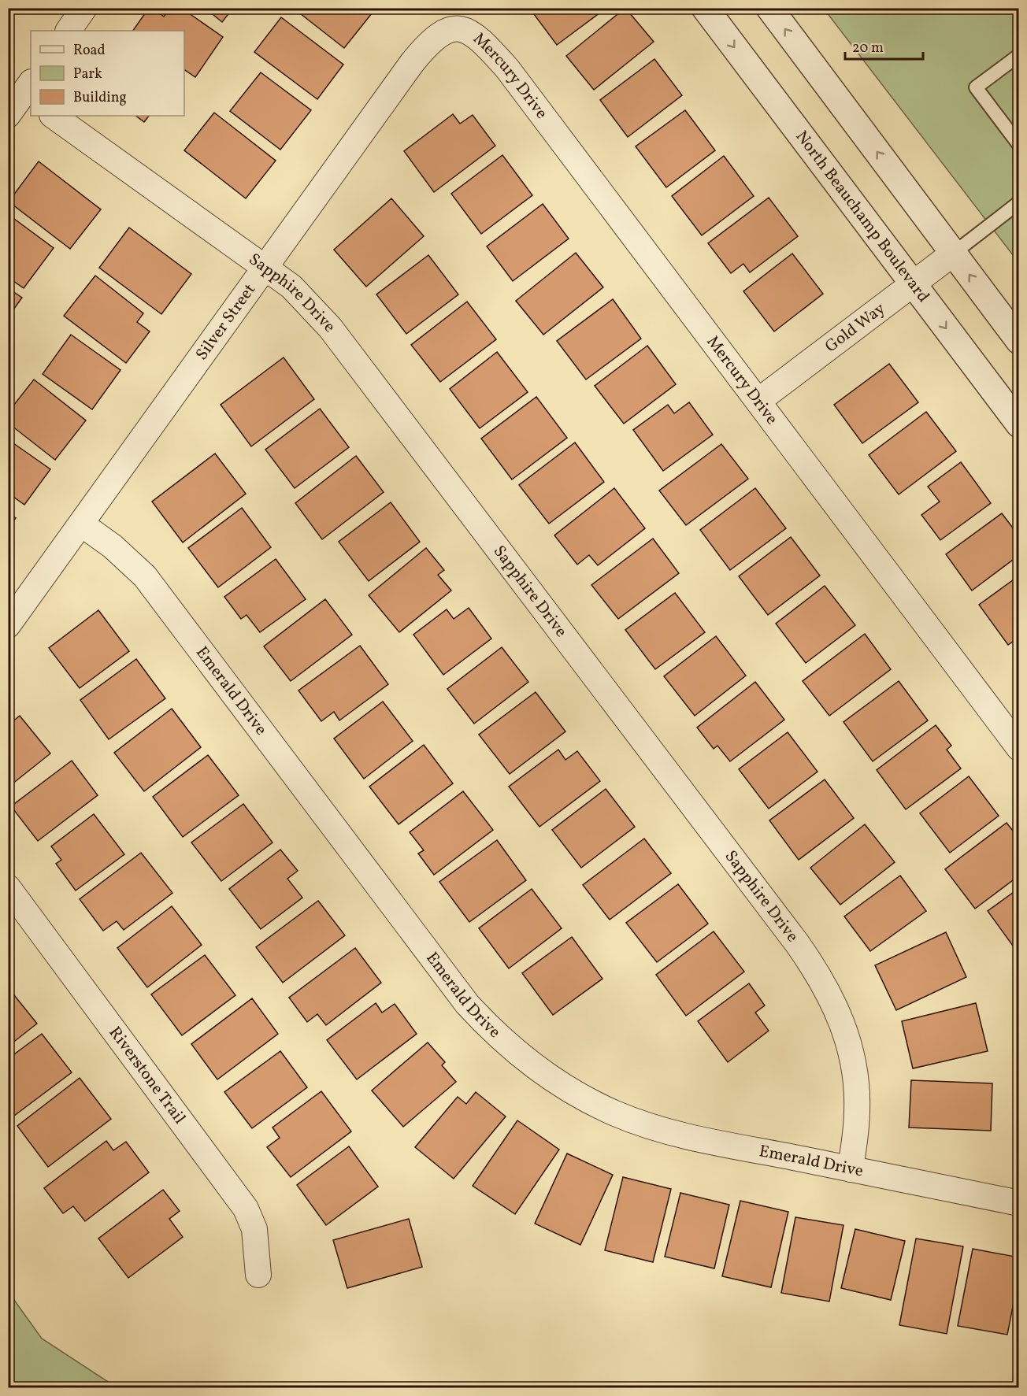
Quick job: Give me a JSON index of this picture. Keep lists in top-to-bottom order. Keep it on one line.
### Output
{"streets":{"street":["Mercury Drive","North Beauchamp Boulevard","Sapphire Drive","Silver Street","Gold Way","Emerald Drive","Riverstone Trail"]},"crossings":[["Mercury Drive","Silver Street"],["Mercury Drive","Gold Way"],["North Beauchamp Boulevard","Gold Way"],["Sapphire Drive","Silver Street"],["Sapphire Drive","Emerald Drive"],["Silver Street","Emerald Drive"]],"legend":["Road","Park","Building"],"scale_bar":"20 m"}
